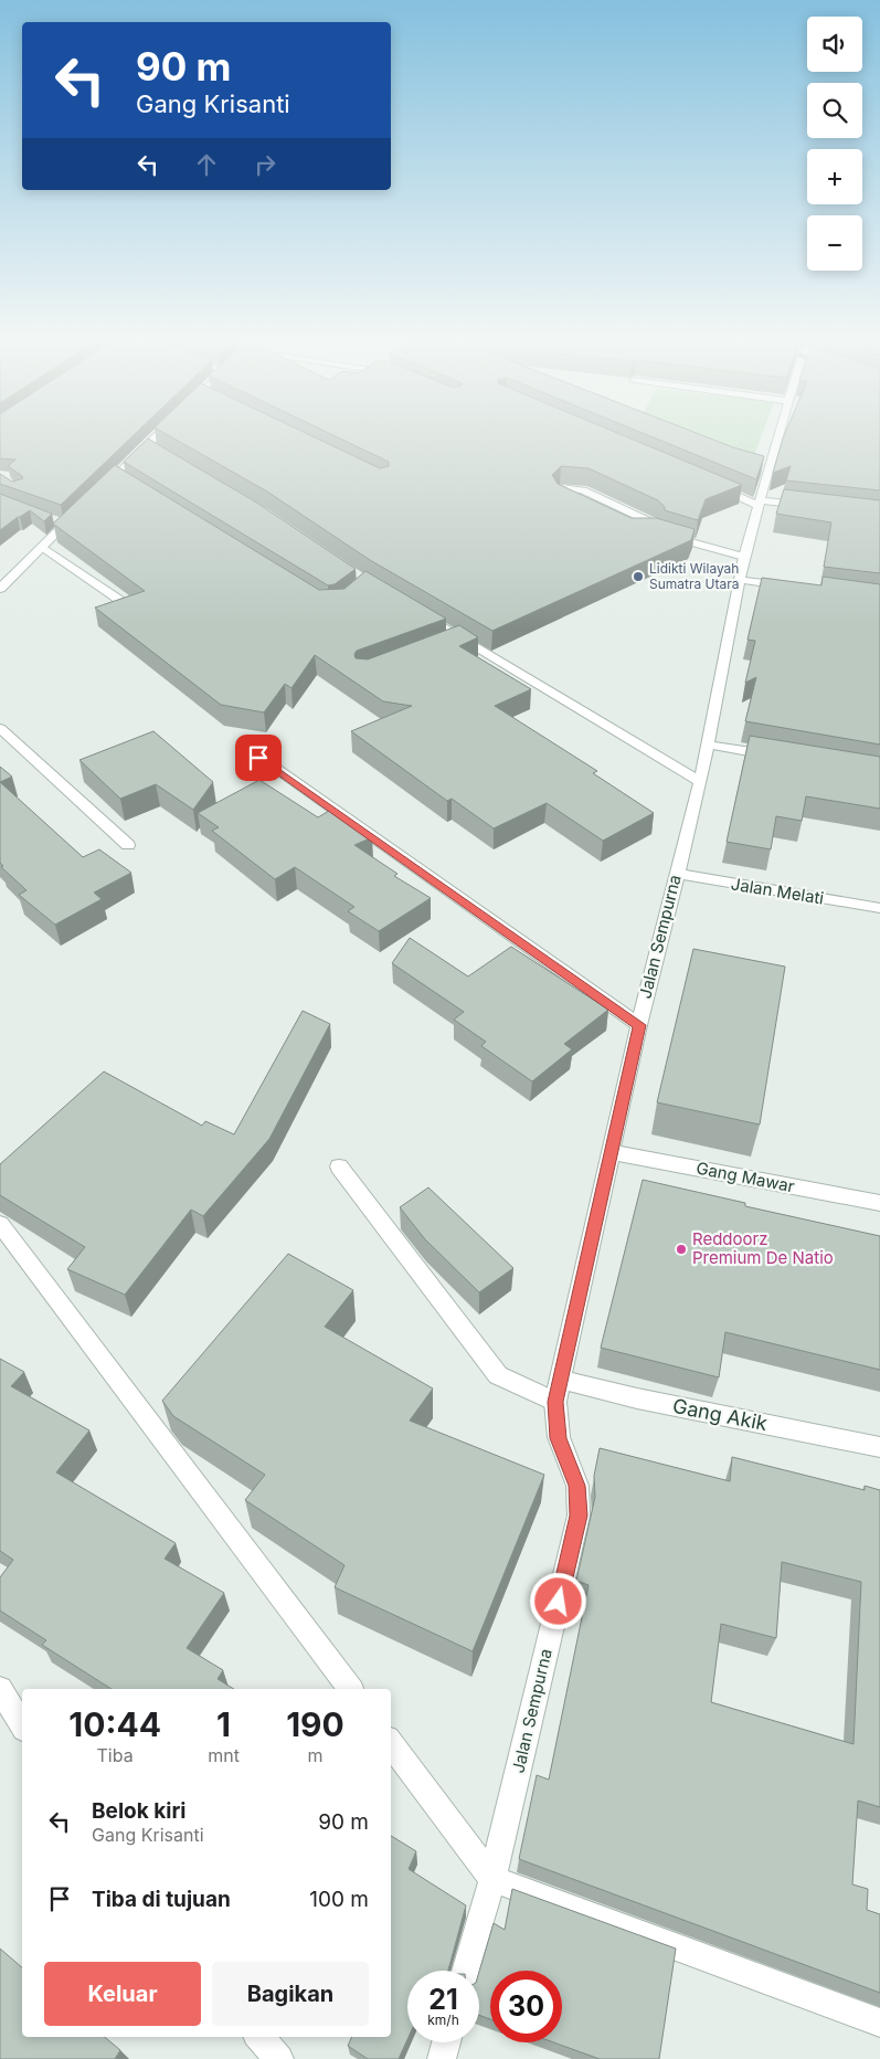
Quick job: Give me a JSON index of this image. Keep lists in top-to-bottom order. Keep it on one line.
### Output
{"streets":{"street":["Jalan Melati","Jalan Sempurna","Gang Mawar","Gang Akik"]},"crossings":[["Jalan Melati","Jalan Sempurna"],["Jalan Sempurna","Gang Mawar"],["Jalan Sempurna","Gang Akik"]],"places":["Lidikti Wilayah Sumatra Utara","Reddoorz Premium De Natio"],"page":{"map_buttons":["+","−"],"turn":["90 m","Gang Krisanti"],"eta":["10:44","Tiba","1","mnt","190","m"],"list":[{"name":"Belok kiri","note":"Gang Krisanti","value":"90 m"},{"name":"Tiba di tujuan","value":"100 m"}],"buttons":["Keluar","Bagikan"],"speed":"21 km/h","limit":"30"}}
